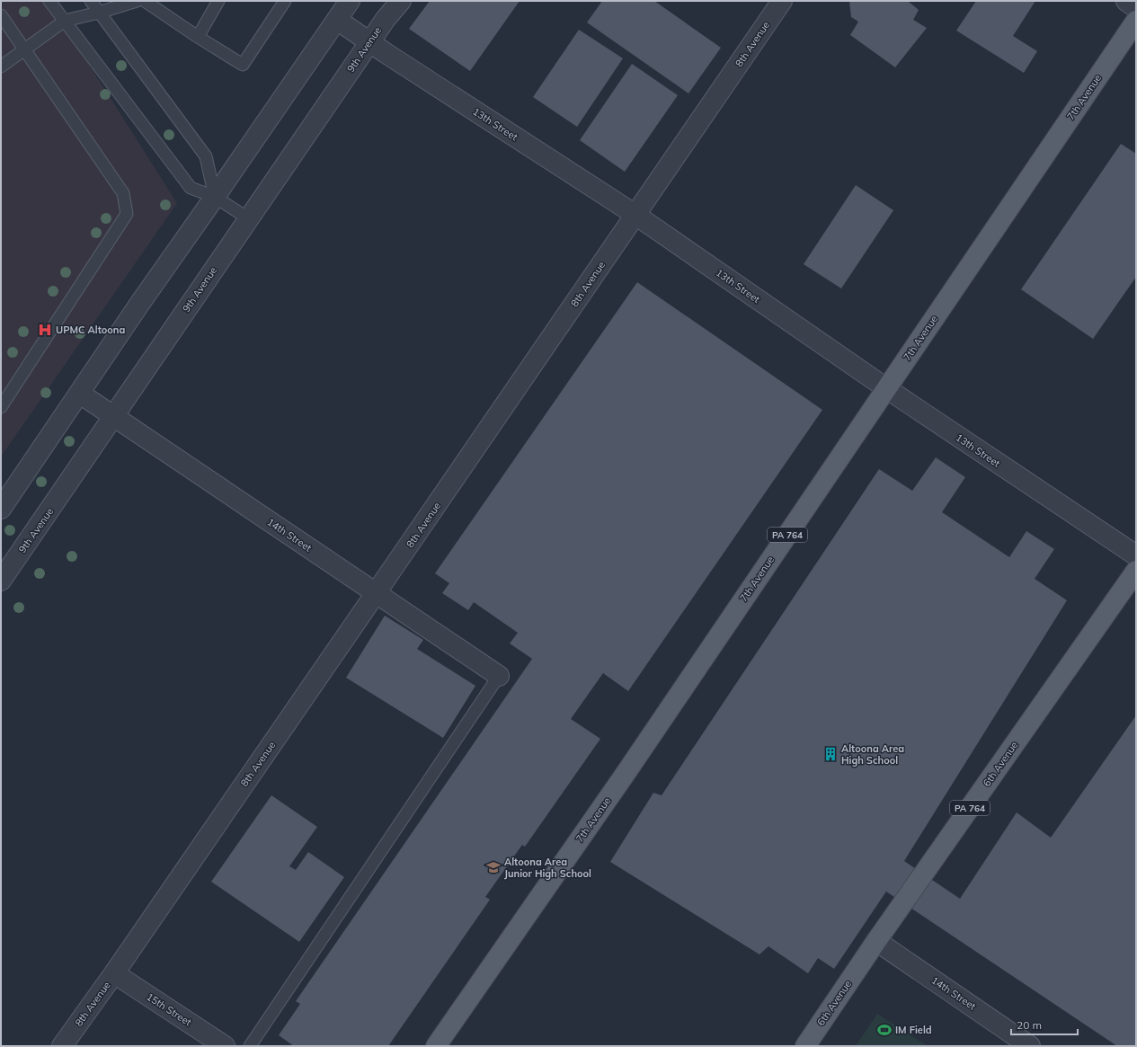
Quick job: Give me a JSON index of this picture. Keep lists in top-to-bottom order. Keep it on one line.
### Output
{"streets":{"main road":["7th Avenue","PA 764","6th Avenue"],"street":["8th Avenue","9th Avenue","13th Street","14th Street","15th Street"]},"crossings":[["8th Avenue","13th Street"],["8th Avenue","14th Street"],["8th Avenue","15th Street"],["9th Avenue","13th Street"],["9th Avenue","14th Street"],["7th Avenue","13th Street"],["14th Street","6th Avenue"]],"places":{"hospital":["UPMC Altoona"],"building":["Altoona Area High School"],"school or university":["Altoona Area Junior High School"],"sports":["IM Field"]},"scale_bar":"20 m"}
